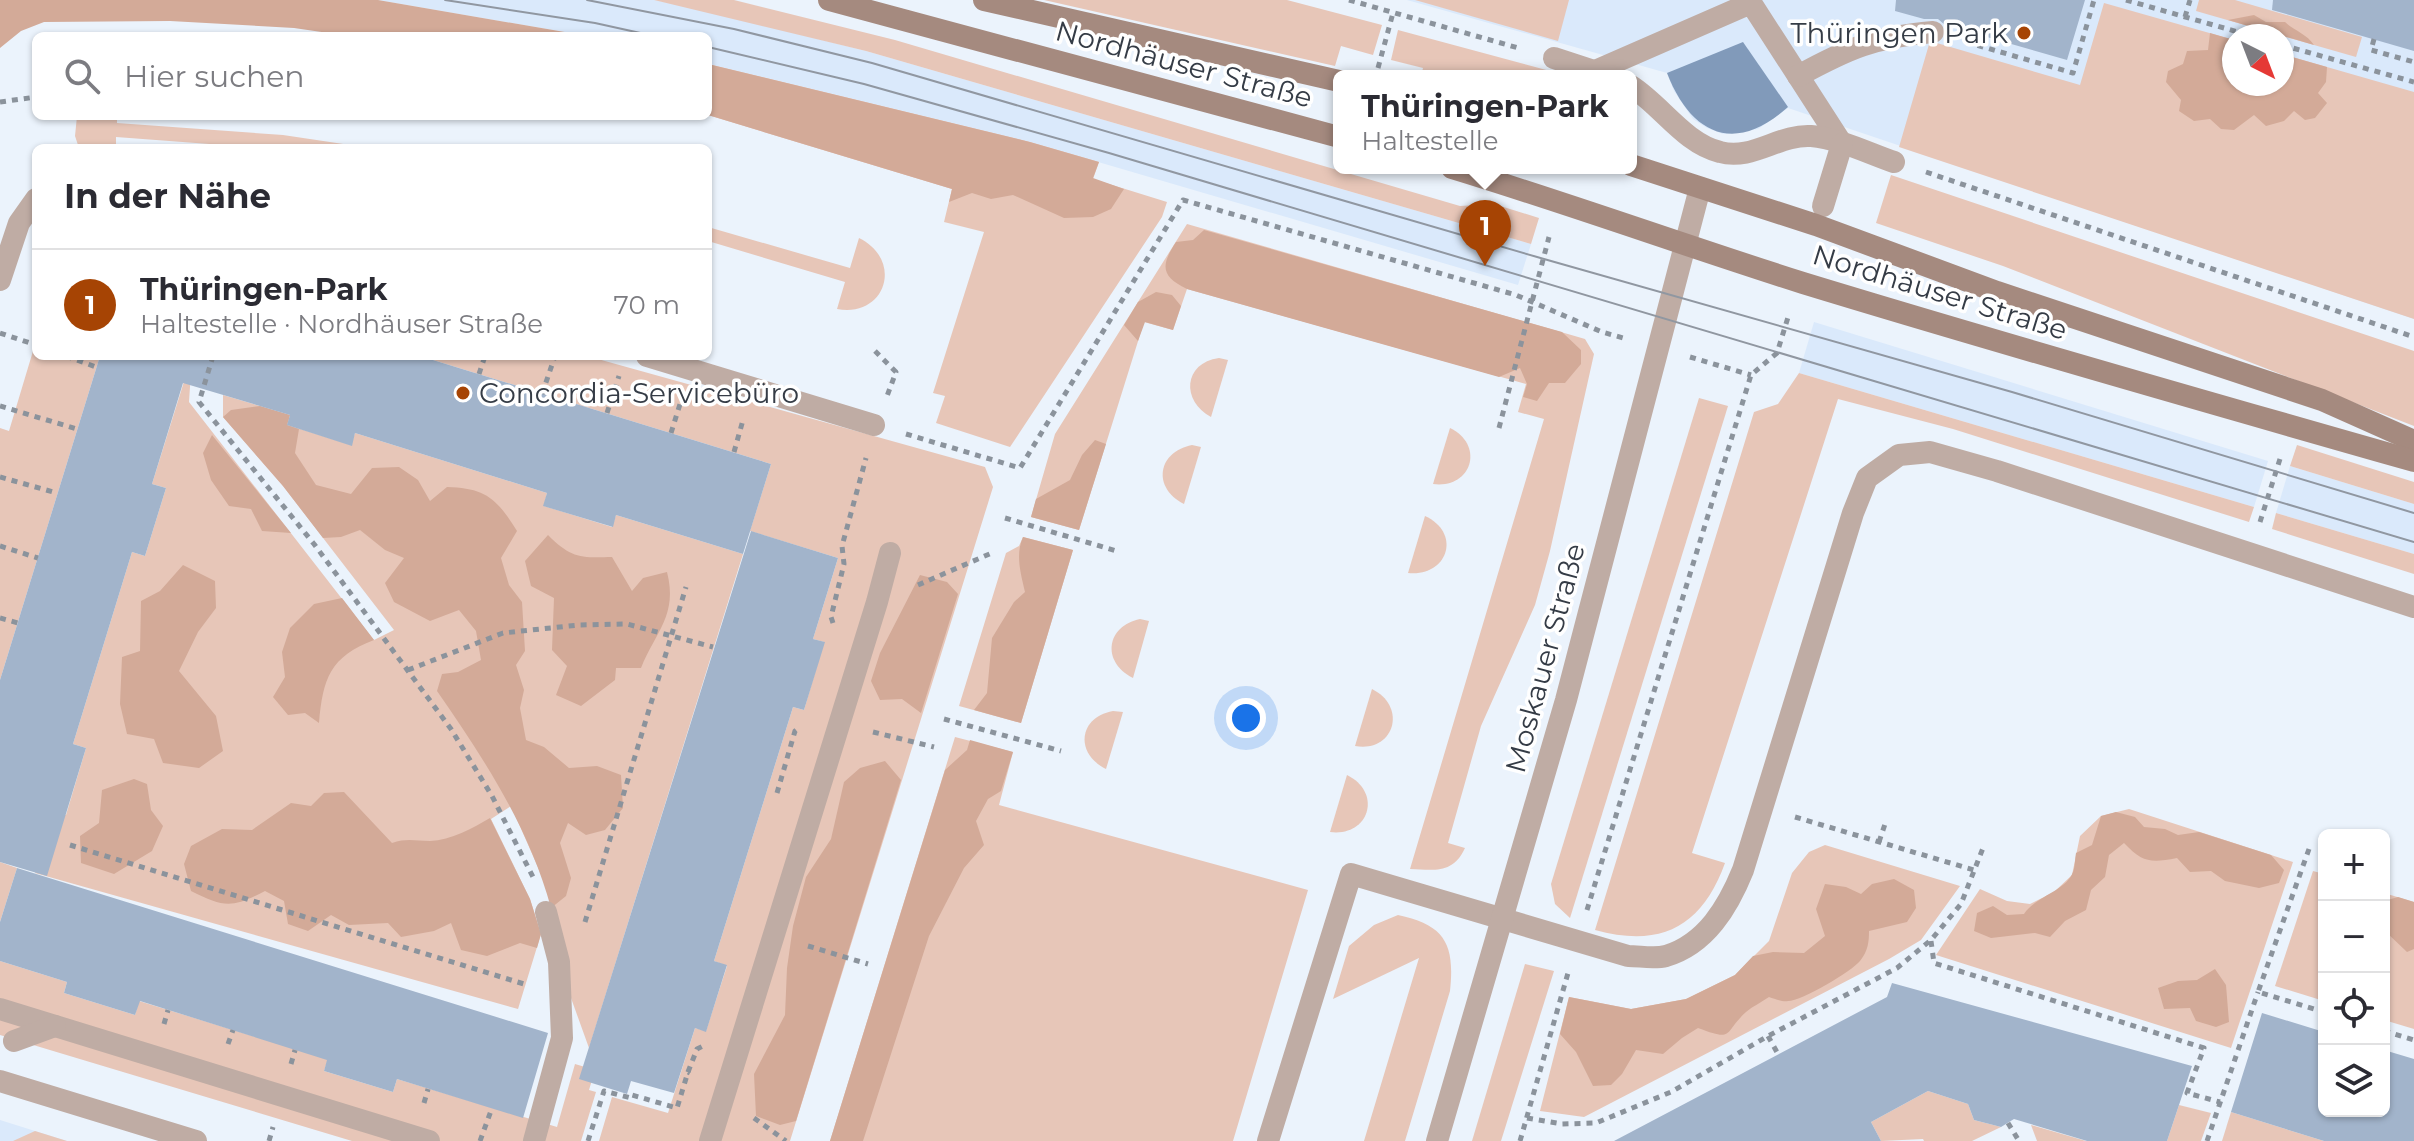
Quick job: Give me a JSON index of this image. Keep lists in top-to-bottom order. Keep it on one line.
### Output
{"streets":{"main road":["Nordhäuser Straße"],"street":["Moskauer Straße"]},"crossings":[["Nordhäuser Straße","Moskauer Straße"]],"places":["Thüringen Park","Concordia-Servicebüro"],"north":"bottom right","page":{"search":"Hier suchen","popup":["Thüringen-Park","Haltestelle"],"heading":"In der Nähe","pins":"1","list":[{"mark":"1","name":"Thüringen-Park","note":"Haltestelle · Nordhäuser Straße","value":"70 m"}],"map_buttons":["+","−"]}}
